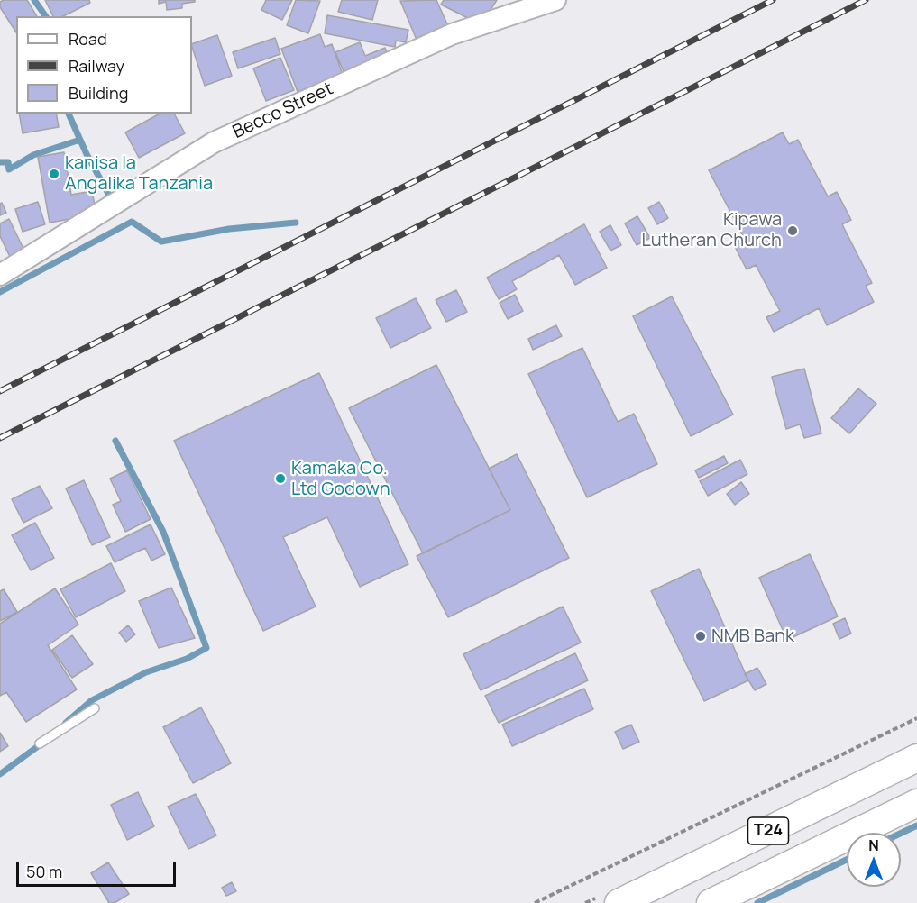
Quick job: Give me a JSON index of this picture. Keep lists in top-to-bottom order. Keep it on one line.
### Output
{"streets":{"highway":["T24"],"street":["Becco Street"]},"places":["kanisa la Angalika Tanzania","Kipawa Lutheran Church","Kamaka Co. Ltd Godown","NMB Bank"],"legend":["Road","Railway","Building"],"scale_bar":"50 m","north":"top"}
